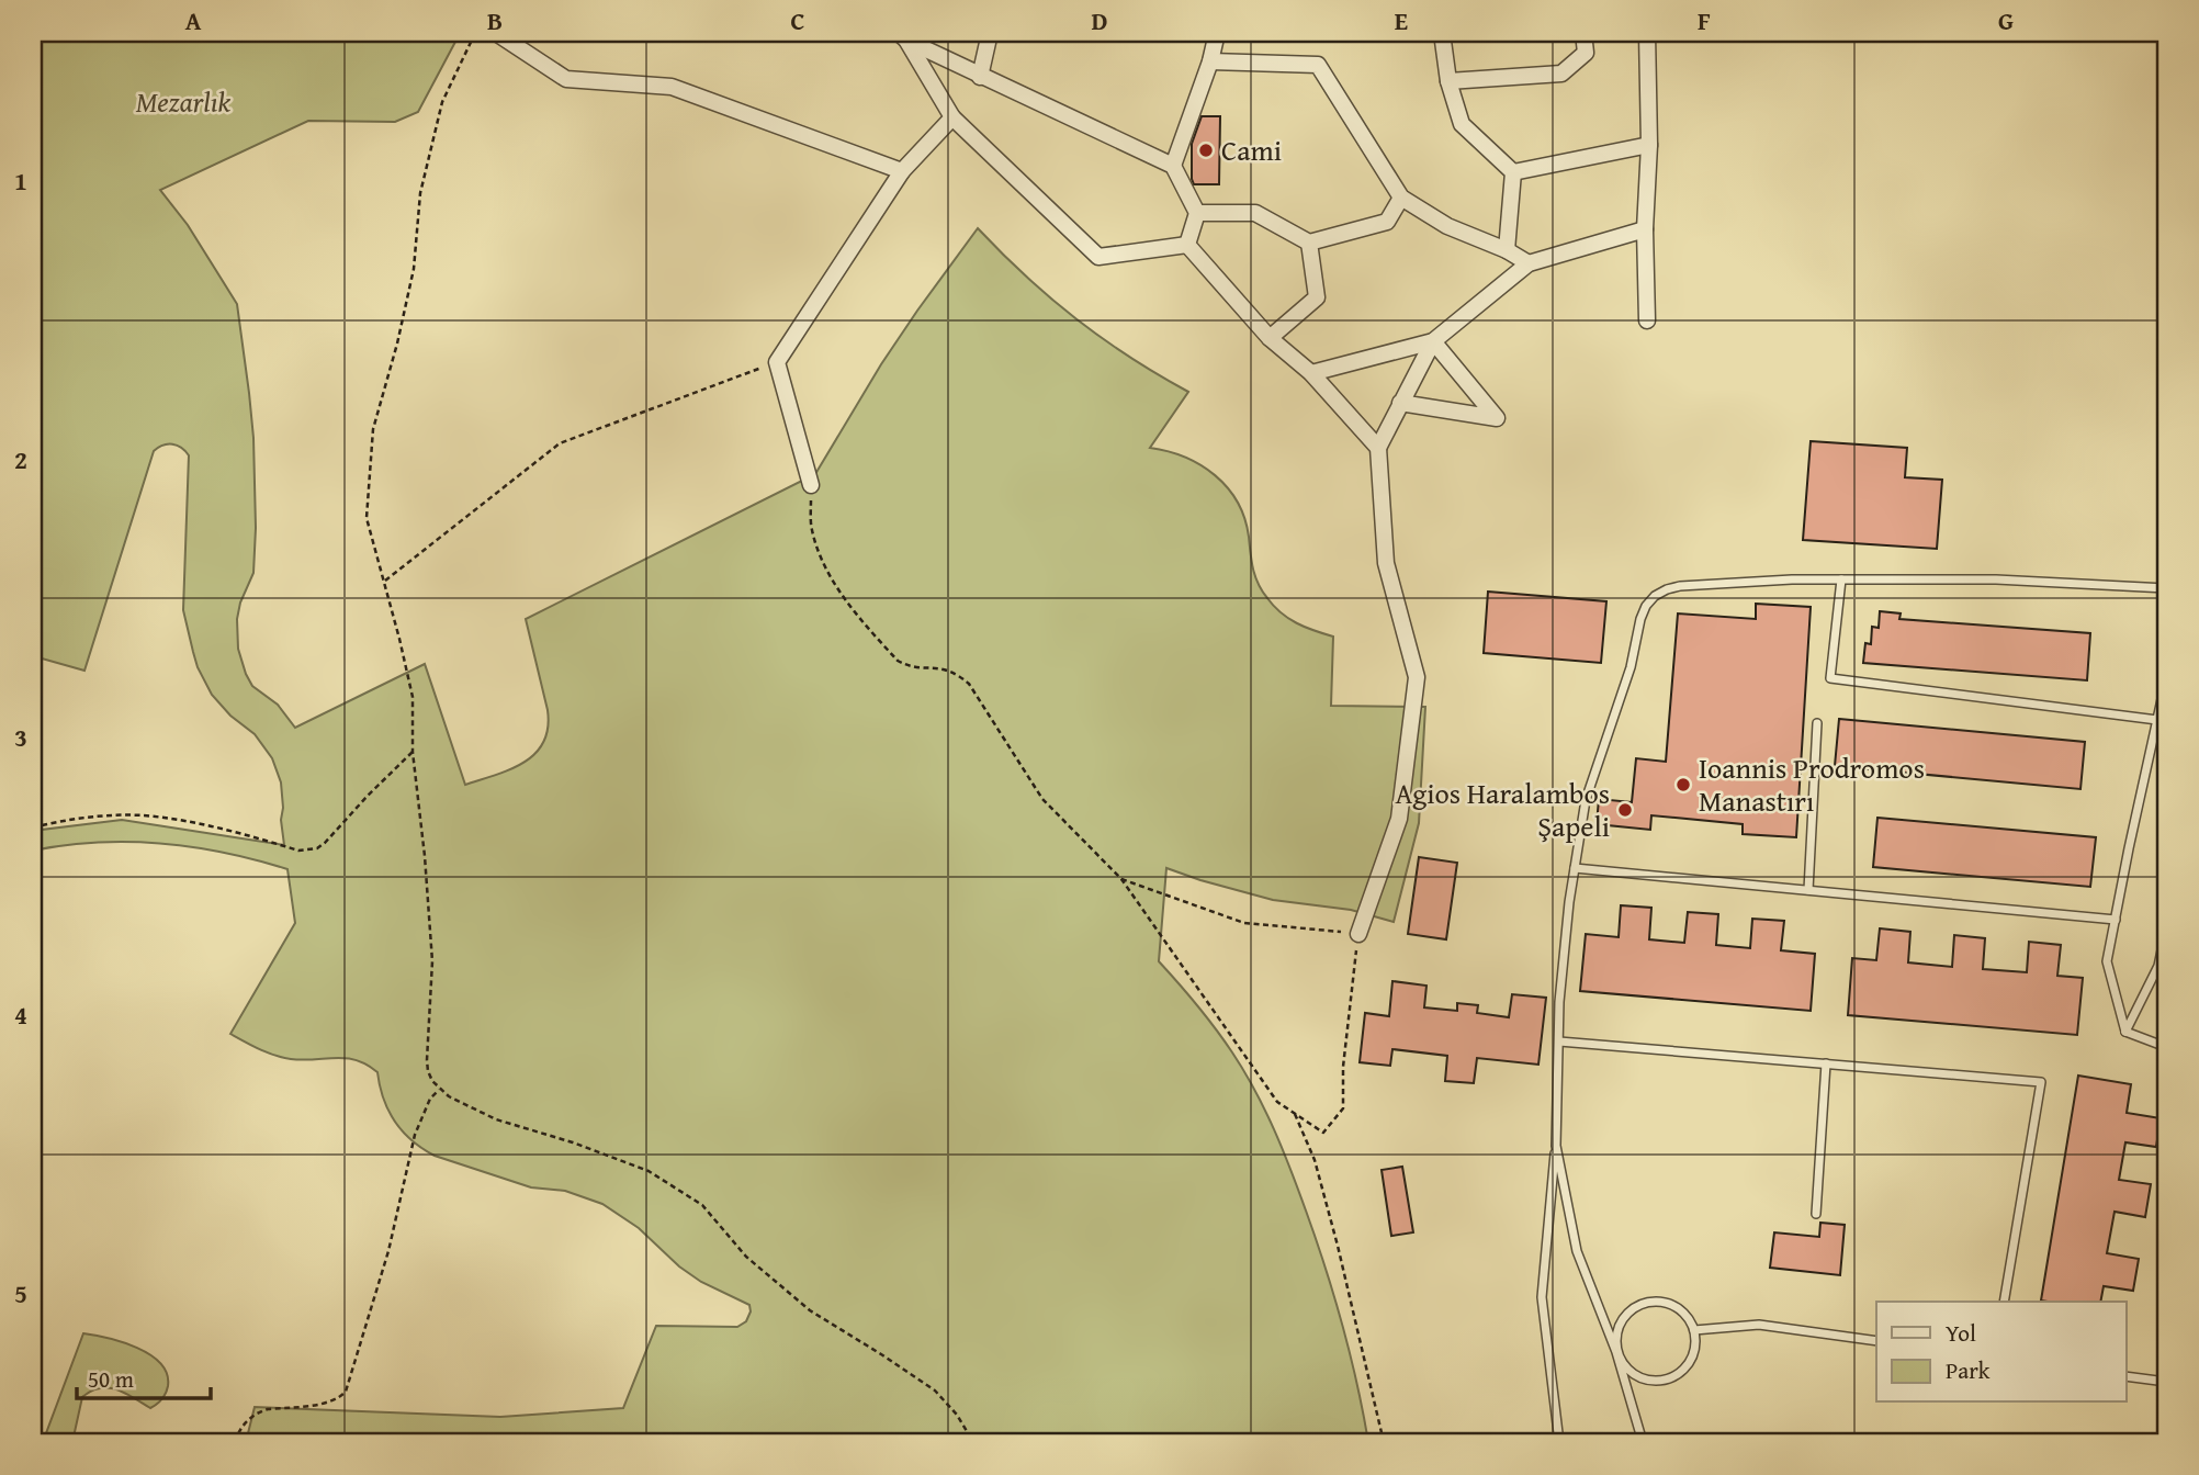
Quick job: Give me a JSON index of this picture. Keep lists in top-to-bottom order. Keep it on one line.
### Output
{"parks":["Mezarlık"],"places":["Cami","Ioannis Prodromos Manastırı","Agios Haralambos Şapeli"],"legend":["Yol","Park"],"scale_bar":"50 m","grid":{"columns":["A","B","C","D","E","F","G"],"rows":["1","2","3","4","5"]}}
